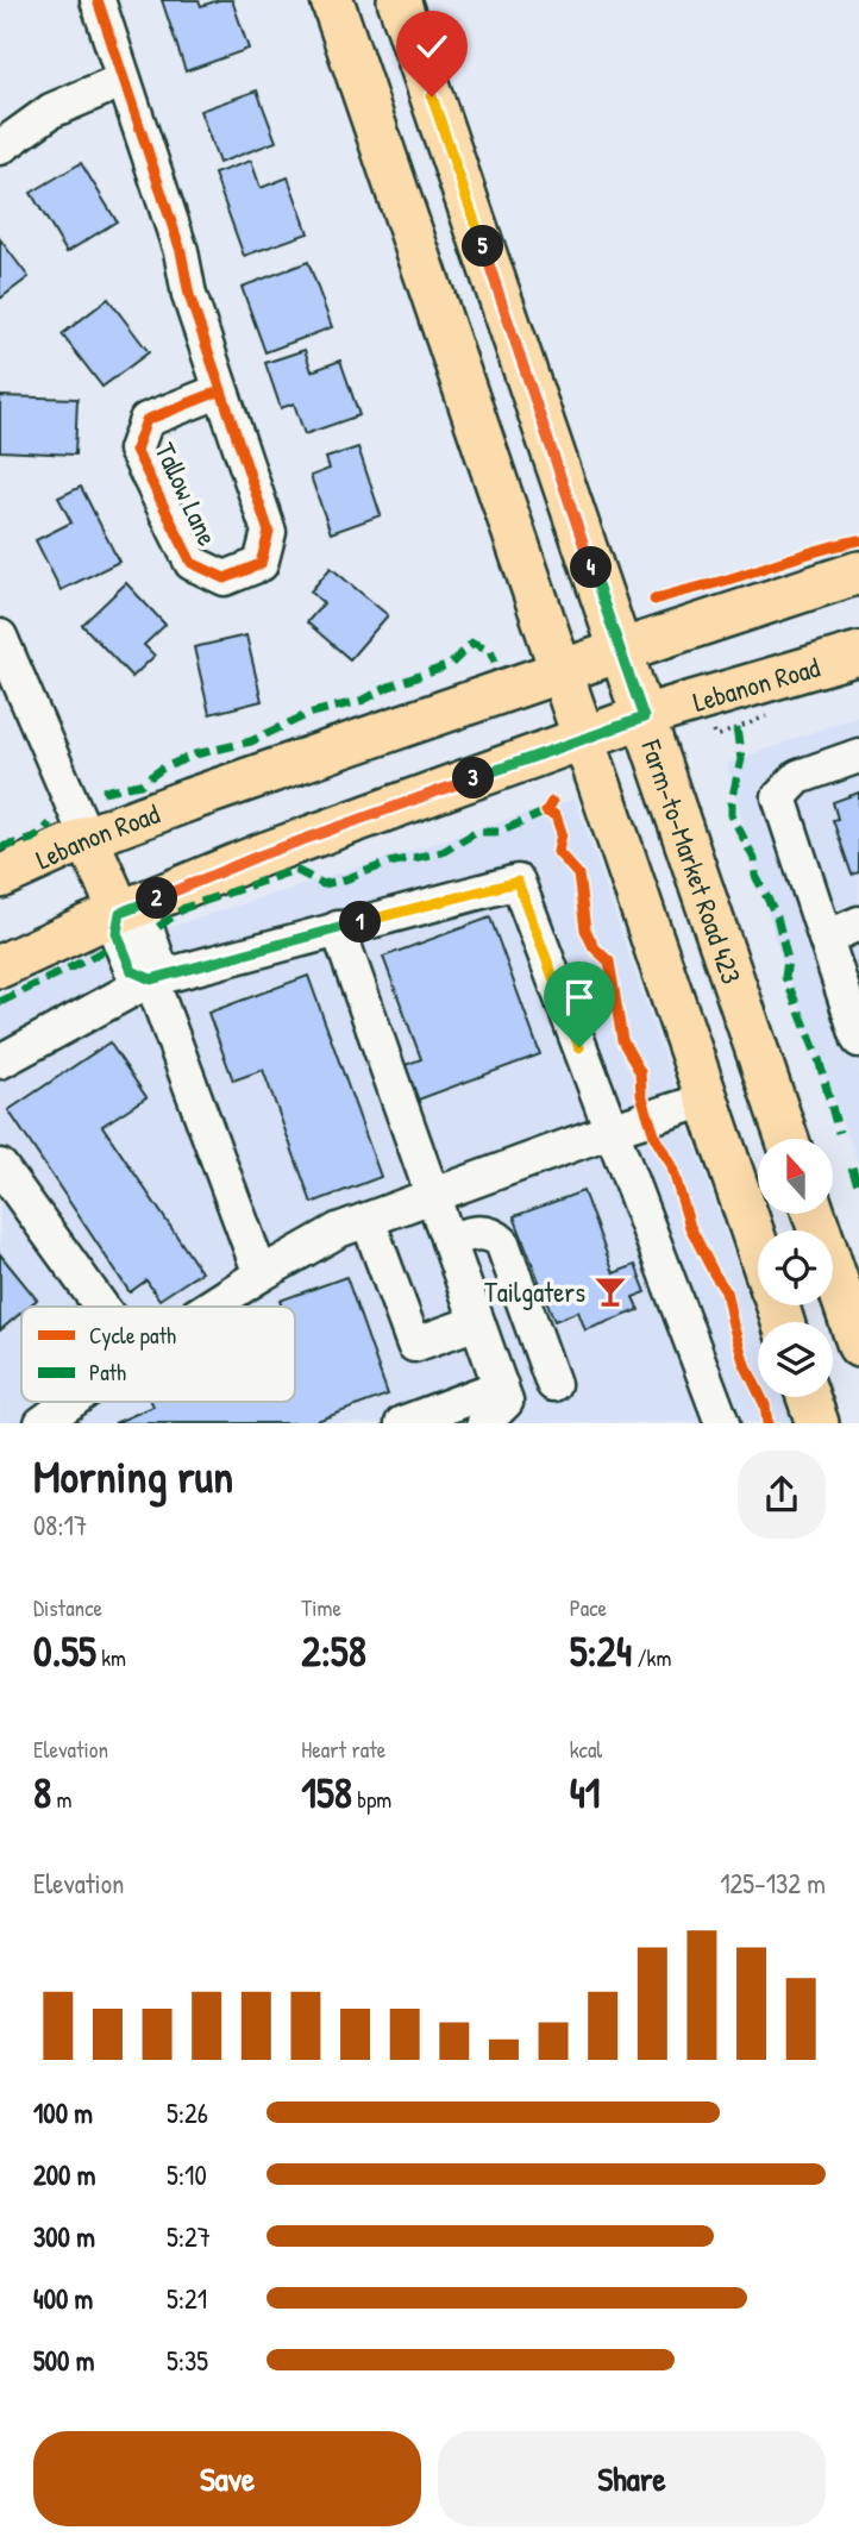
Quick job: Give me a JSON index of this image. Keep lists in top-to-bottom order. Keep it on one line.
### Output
{"streets":{"main road":["Lebanon Road","Farm-to-Market Road 423"],"street":["Tallow Lane"]},"crossings":[["Lebanon Road","Farm-to-Market Road 423"]],"places":{"bar":["Tailgaters"]},"legend":["Cycle path","Path"],"north":"top","page":{"pins":["5","4","3","2","1"],"heading":["Morning run","08:17"],"stats":[["Distance","0.55 km"],["Time","2:58"],["Pace","5:24 /km"],["Elevation","8 m"],["Heart rate","158 bpm"],["kcal","41"]],"chart":["Elevation","125–132 m"],"list":[{"name":"100 m","note":"5:26"},{"name":"200 m","note":"5:10"},{"name":"300 m","note":"5:27"},{"name":"400 m","note":"5:21"},{"name":"500 m","note":"5:35"}],"buttons":["Save","Share"]}}
